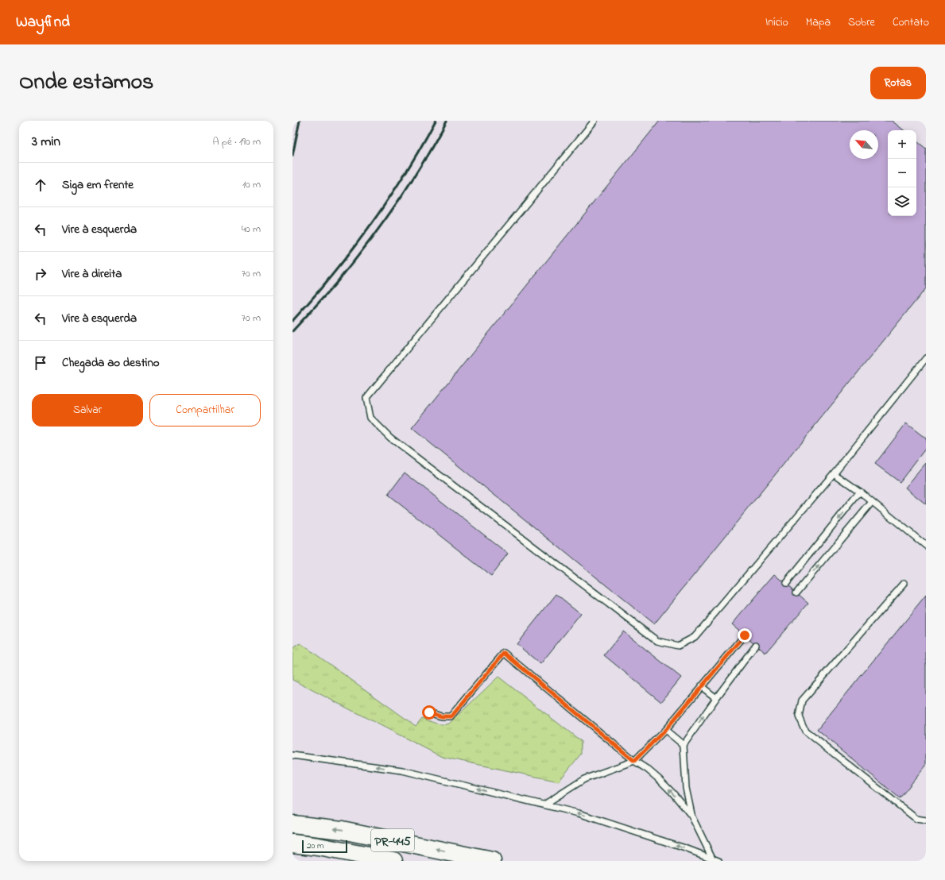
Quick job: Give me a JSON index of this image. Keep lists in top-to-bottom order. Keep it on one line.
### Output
{"streets":{"highway":["PR-445"]},"scale_bar":"20 m","north":"top left","page":{"header":"Wayfind","nav":["Início","Mapa","Sobre","Contato"],"title":"Onde estamos","buttons":["Rotas",["Salvar","Compartilhar"]],"heading":["3 min","A pé · 190 m"],"map_buttons":["+","−"],"list":[["Siga em frente","10 m"],["Vire à esquerda","40 m"],["Vire à direita","70 m"],["Vire à esquerda","70 m"],"Chegada ao destino"],"scale":"20 m"}}
